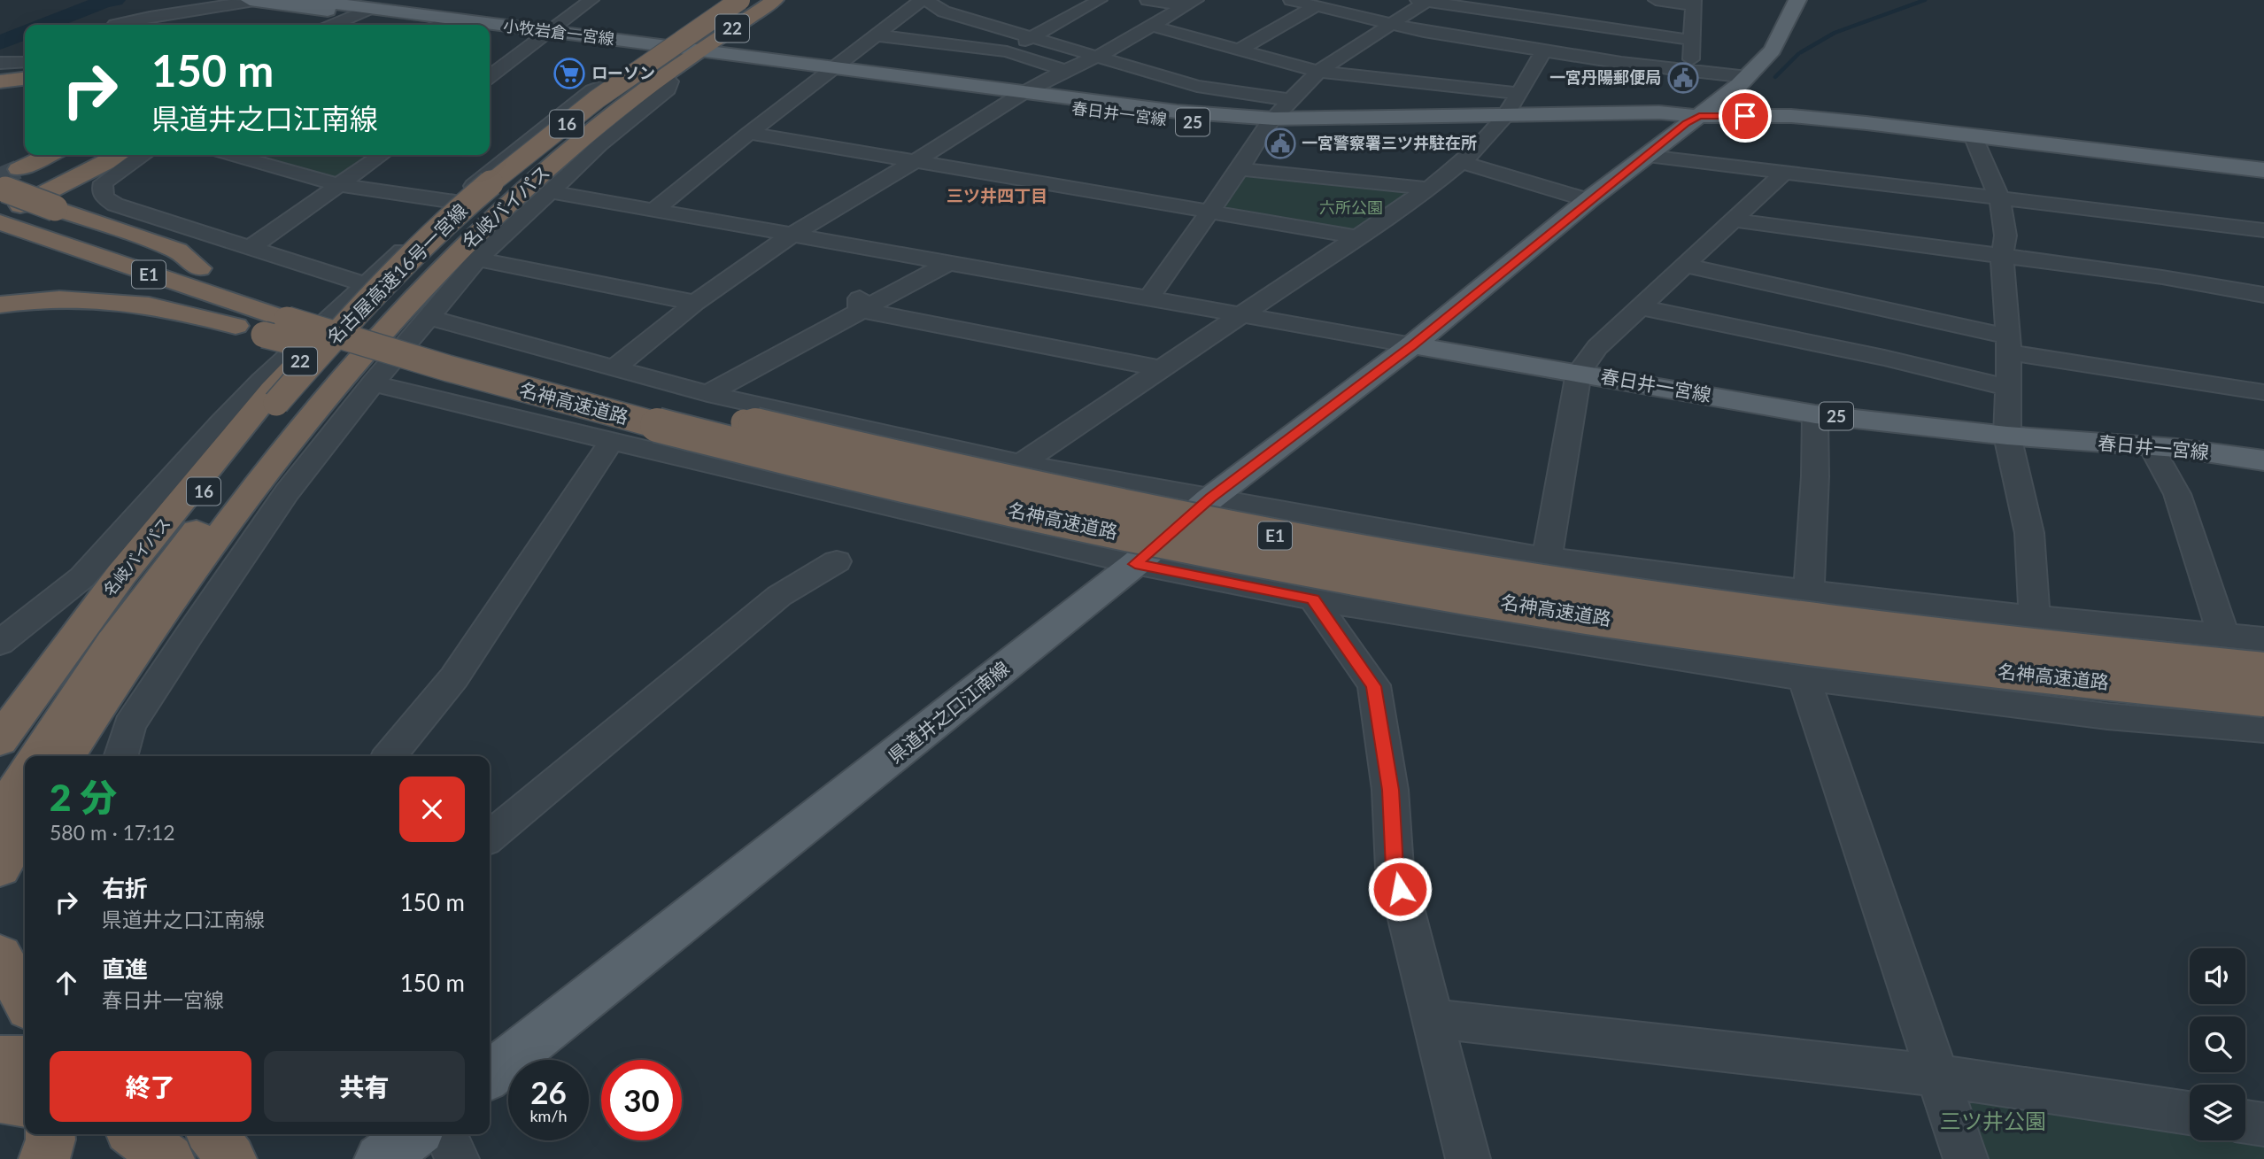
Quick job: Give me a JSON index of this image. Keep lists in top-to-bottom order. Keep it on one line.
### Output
{"streets":{"highway":["22","16","名岐バイパス","E1","名古屋高速16号一宮線","名神高速道路"],"main road":["小牧岩倉一宮線","春日井一宮線","25","県道井之口江南線"]},"crossings":[["小牧岩倉一宮線","名岐バイパス"],["春日井一宮線","名岐バイパス"],["春日井一宮線","県道井之口江南線"],["名岐バイパス","名古屋高速16号一宮線"]],"districts":["三ツ井四丁目"],"parks":["六所公園","三ツ井公園"],"places":{"supermarket":["ローソン"],"public building":["一宮丹陽郵便局","一宮警察署三ツ井駐在所"]},"page":{"turn":["150 m","県道井之口江南線"],"heading":["2 分","580 m · 17:12"],"list":[{"name":"右折","note":"県道井之口江南線","value":"150 m"},{"name":"直進","note":"春日井一宮線","value":"150 m"}],"buttons":["終了","共有"],"speed":"26 km/h","limit":"30"}}
